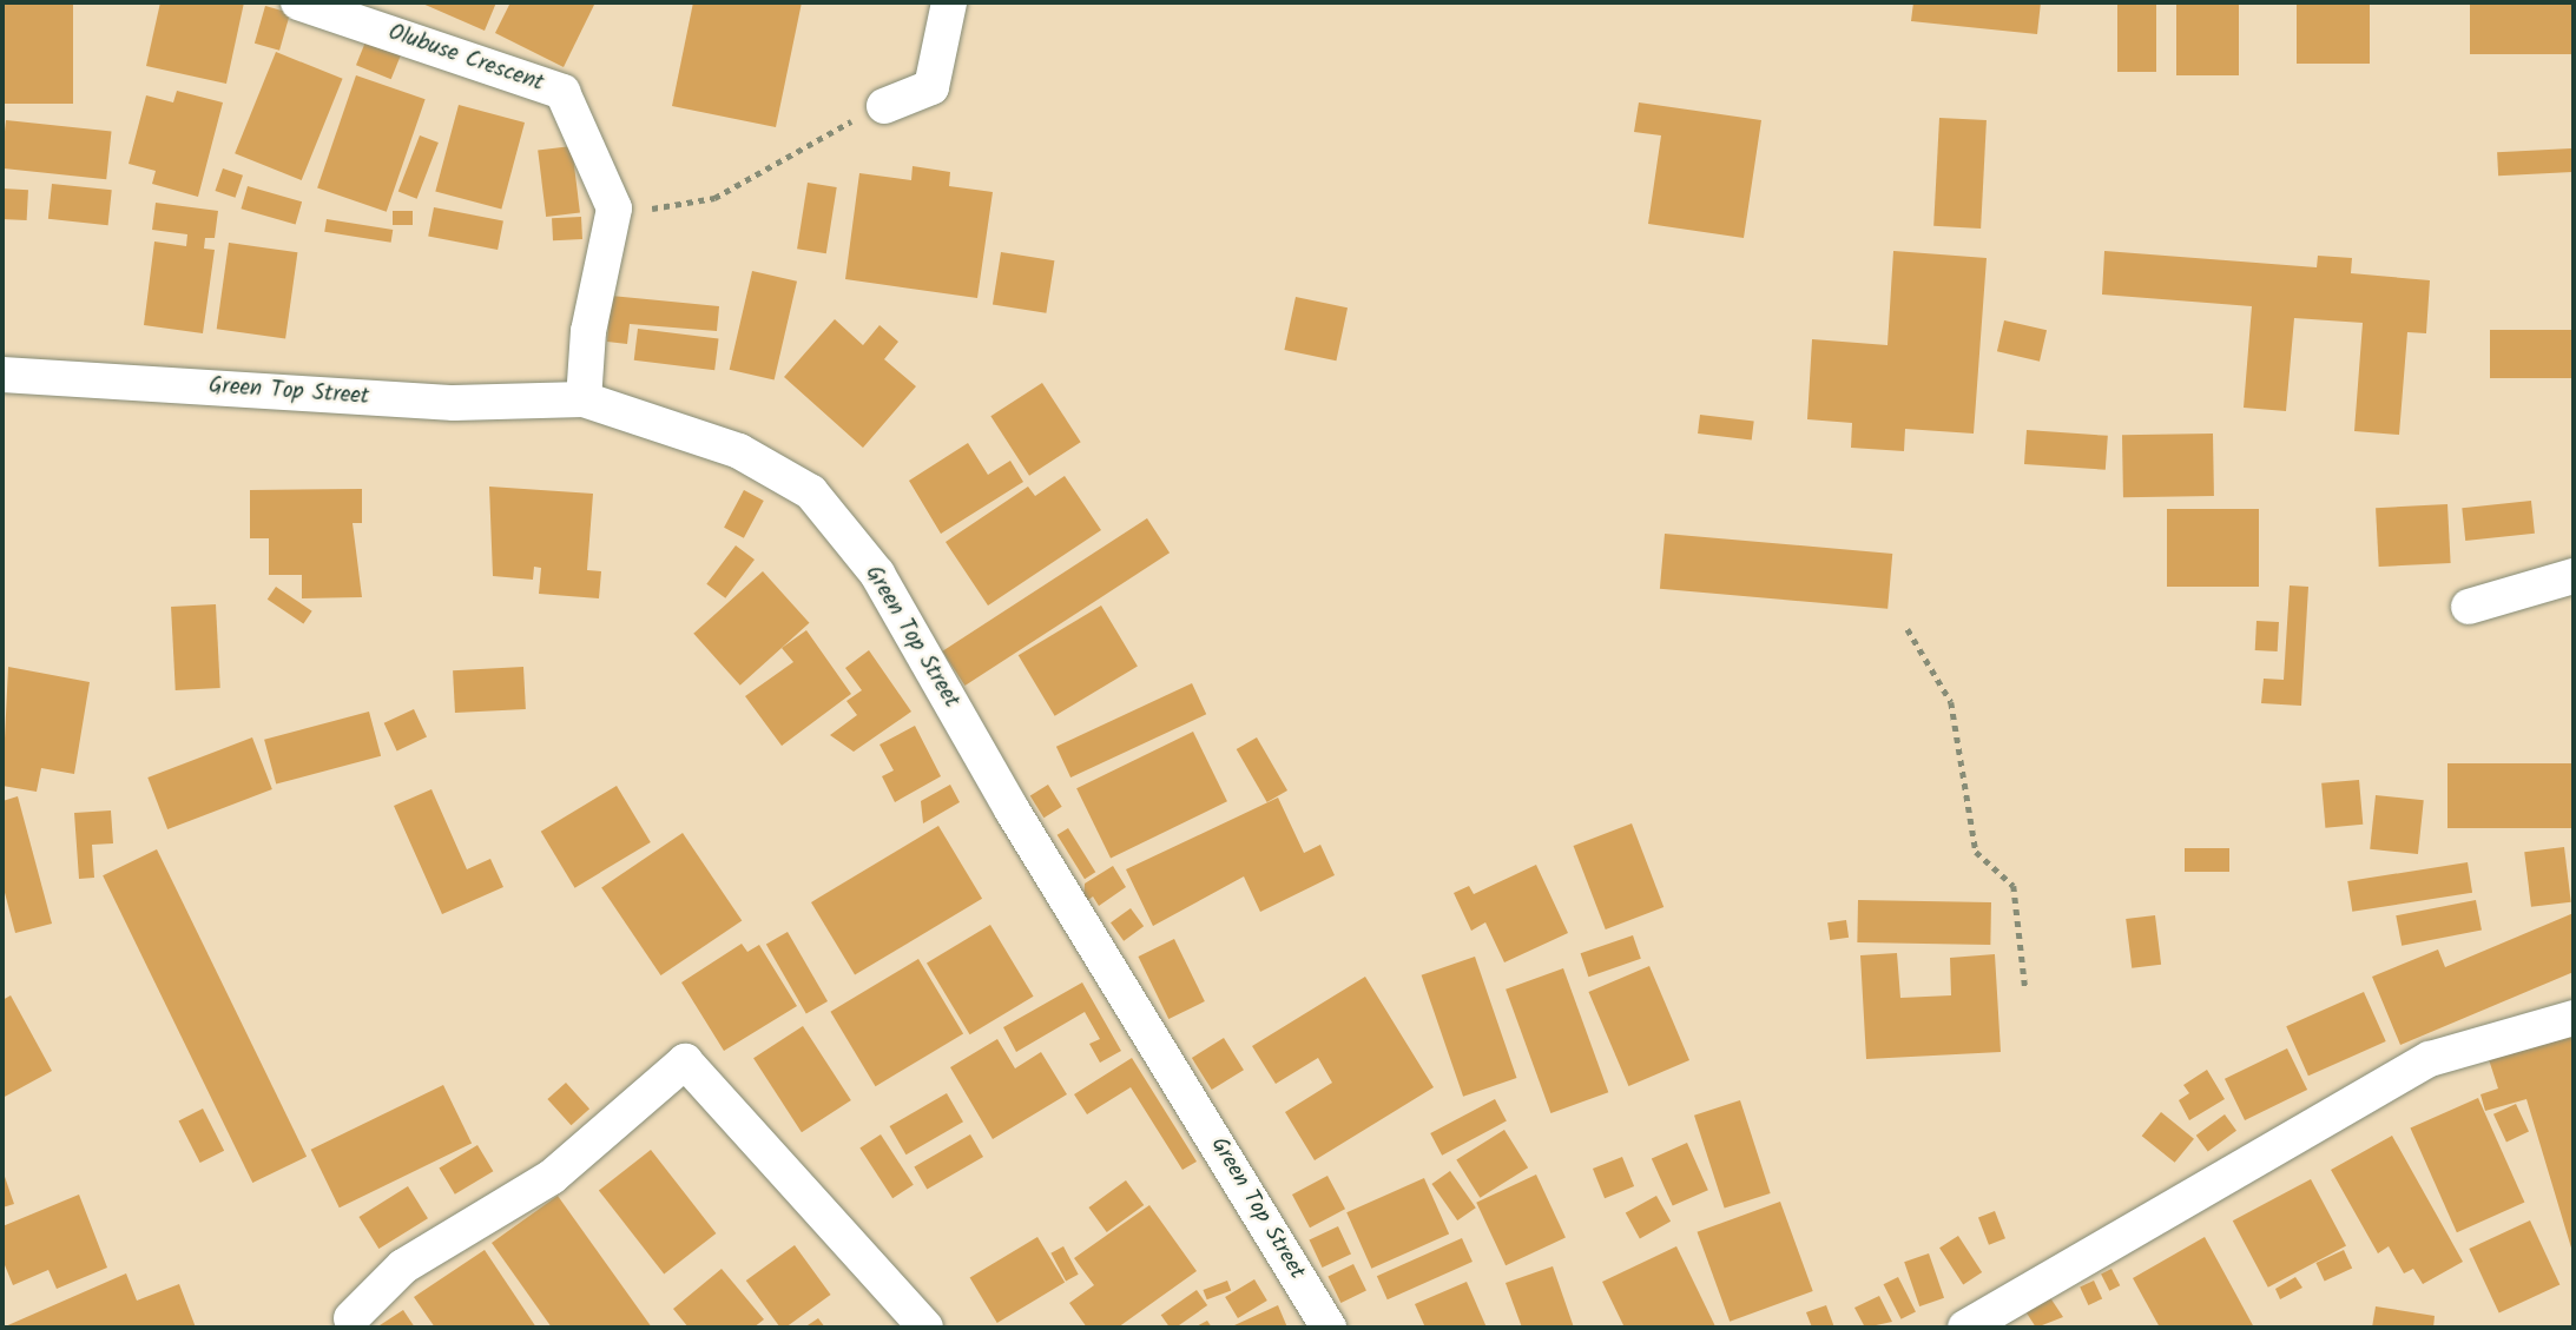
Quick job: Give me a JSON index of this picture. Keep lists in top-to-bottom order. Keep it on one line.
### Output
{"streets":{"street":["Olubuse Crescent","Green Top Street"]}}
